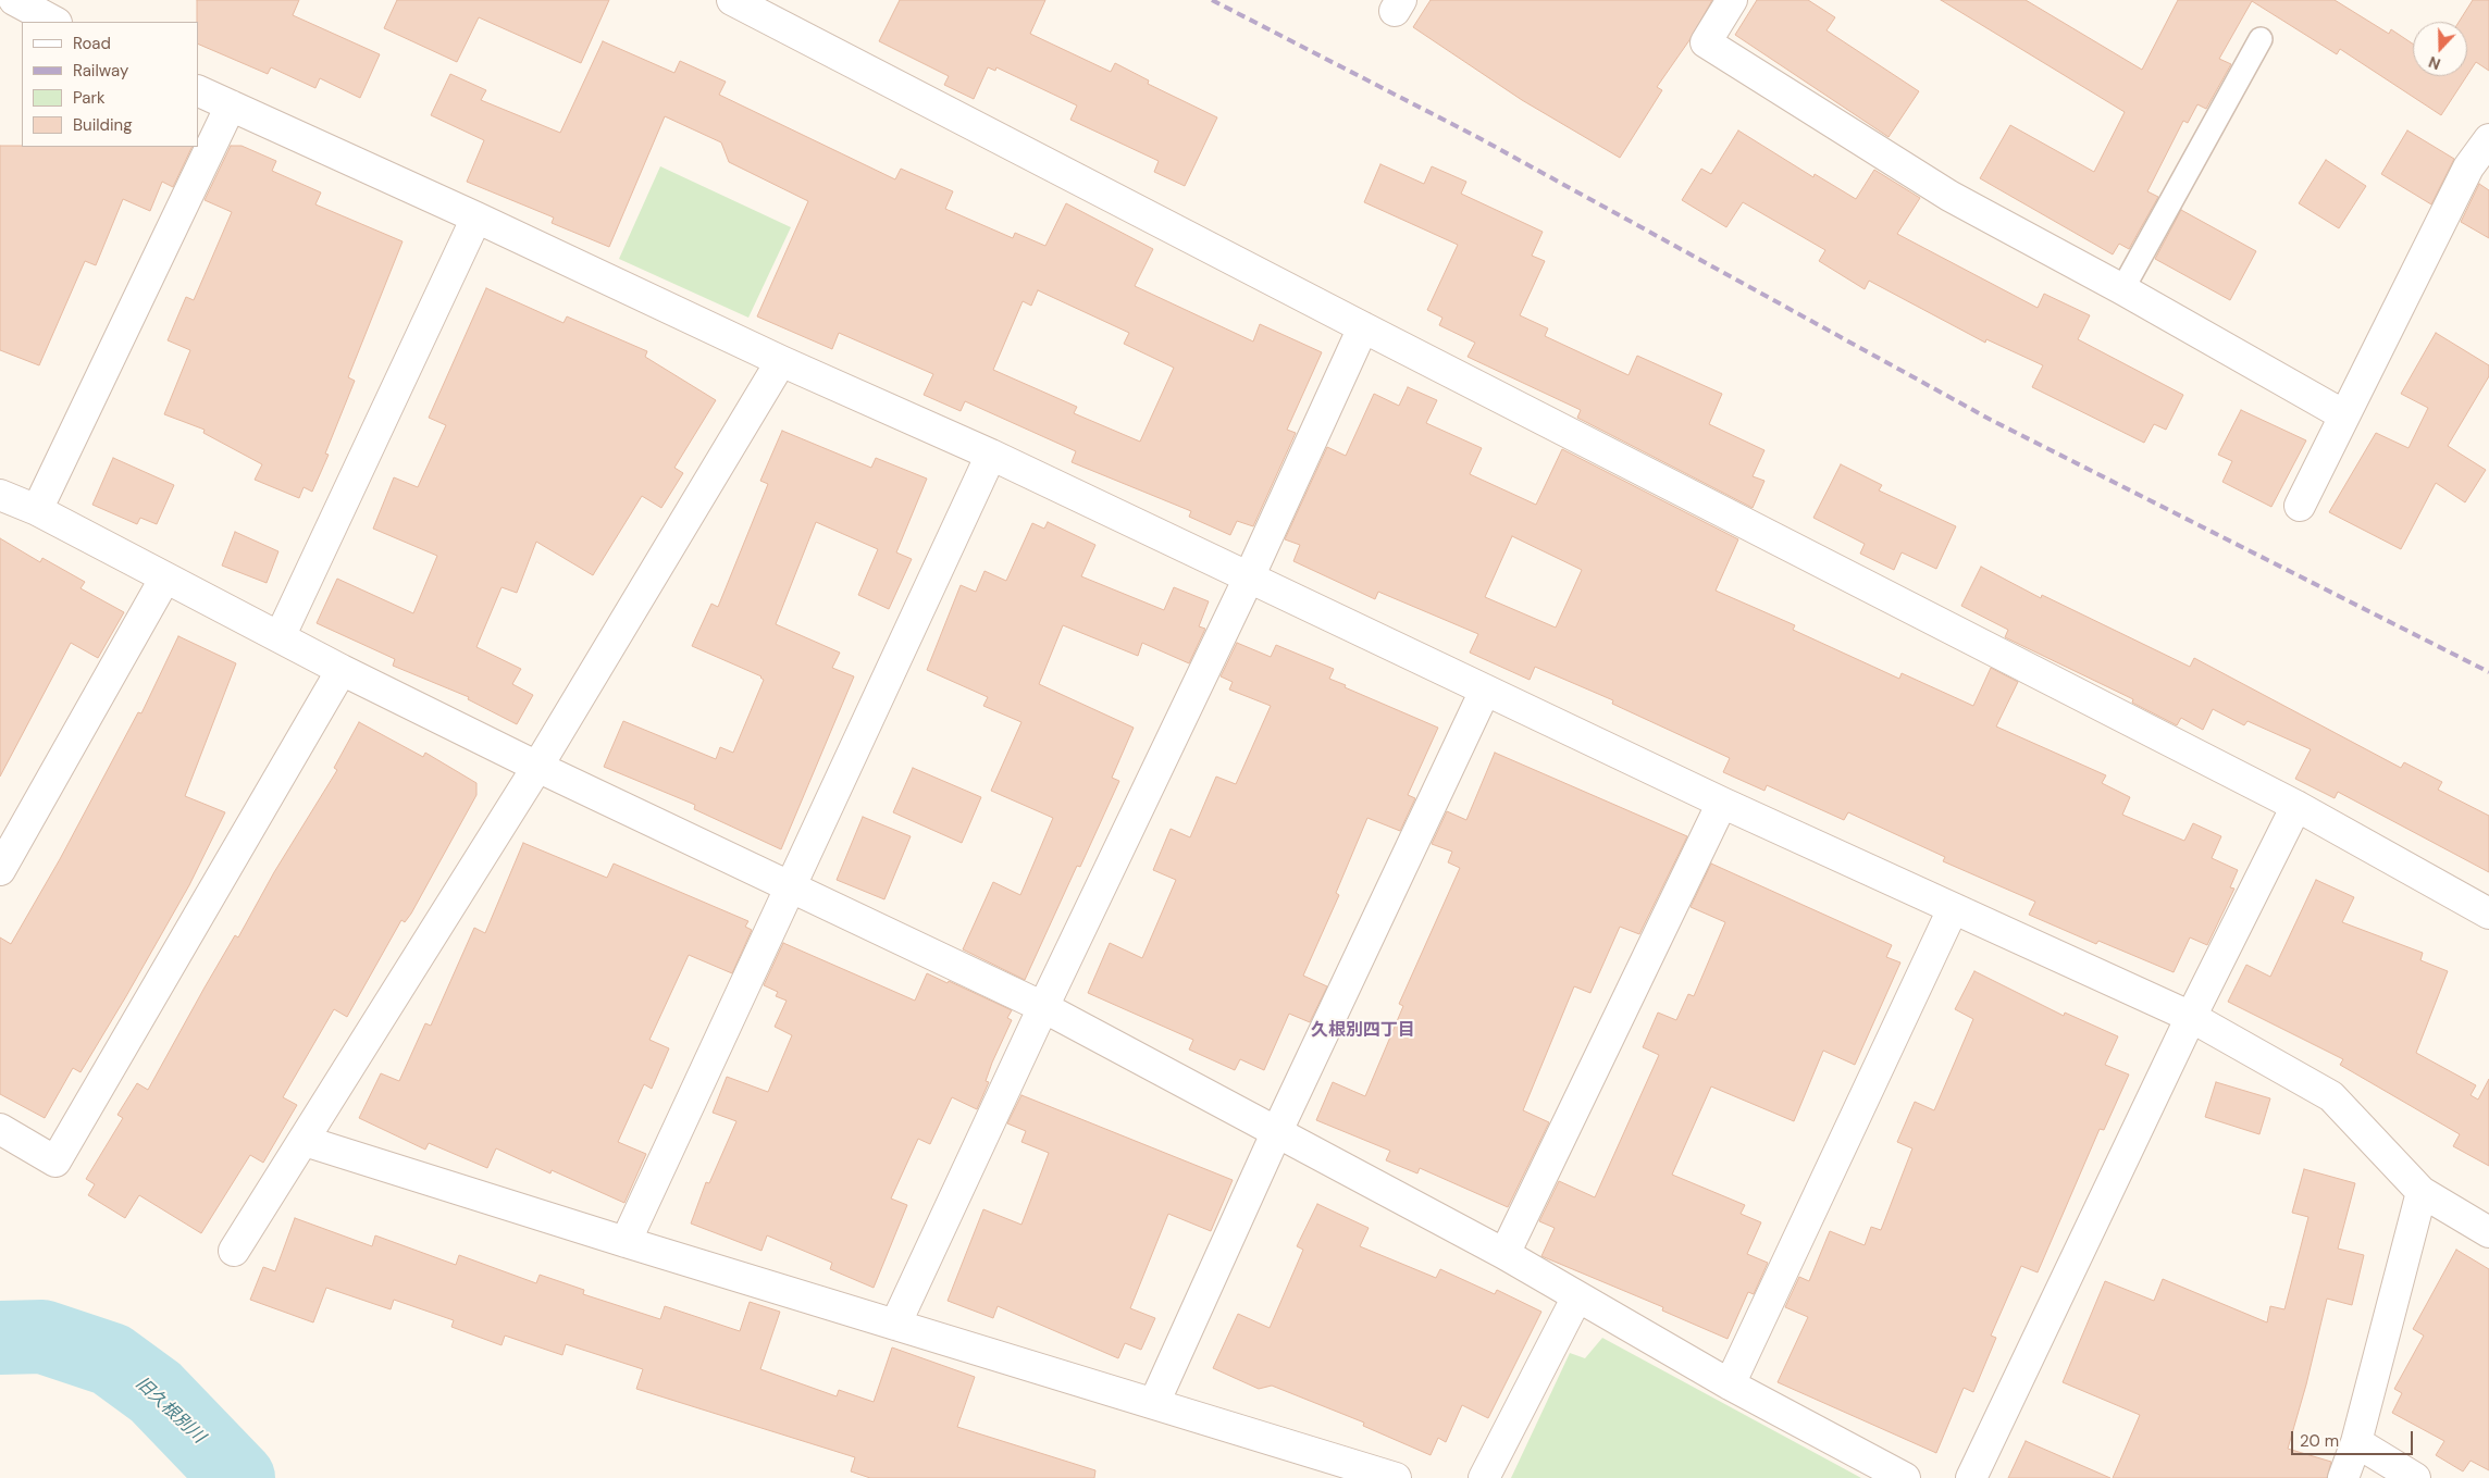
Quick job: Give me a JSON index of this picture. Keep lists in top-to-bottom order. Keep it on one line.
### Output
{"districts":["久根別四丁目"],"water":["旧久根別川"],"legend":["Road","Railway","Park","Building"],"scale_bar":"20 m","north":"bottom"}
